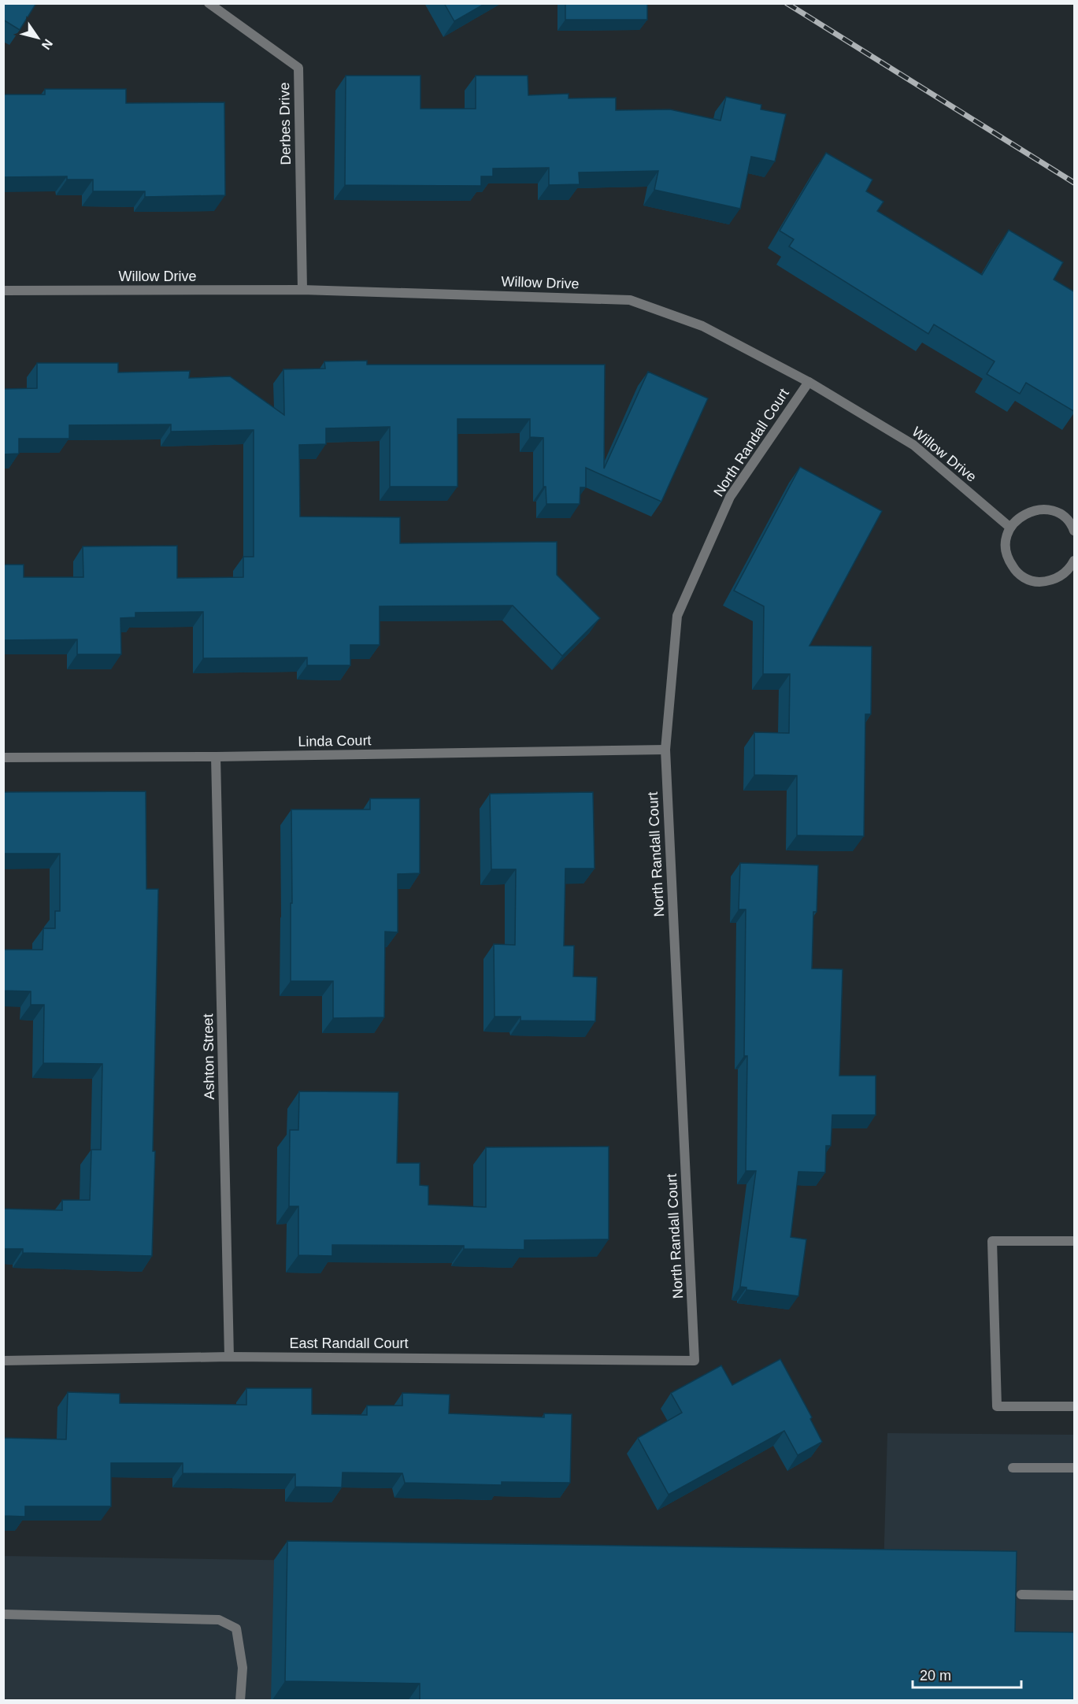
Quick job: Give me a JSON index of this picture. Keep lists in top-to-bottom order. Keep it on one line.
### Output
{"streets":{"street":["Derbes Drive","Willow Drive","North Randall Court","Linda Court","Ashton Street","East Randall Court"]},"crossings":[["Derbes Drive","Willow Drive"],["Willow Drive","North Randall Court"],["North Randall Court","Linda Court"],["North Randall Court","East Randall Court"],["Linda Court","Ashton Street"],["Ashton Street","East Randall Court"]],"scale_bar":"20 m","north":"bottom right"}
